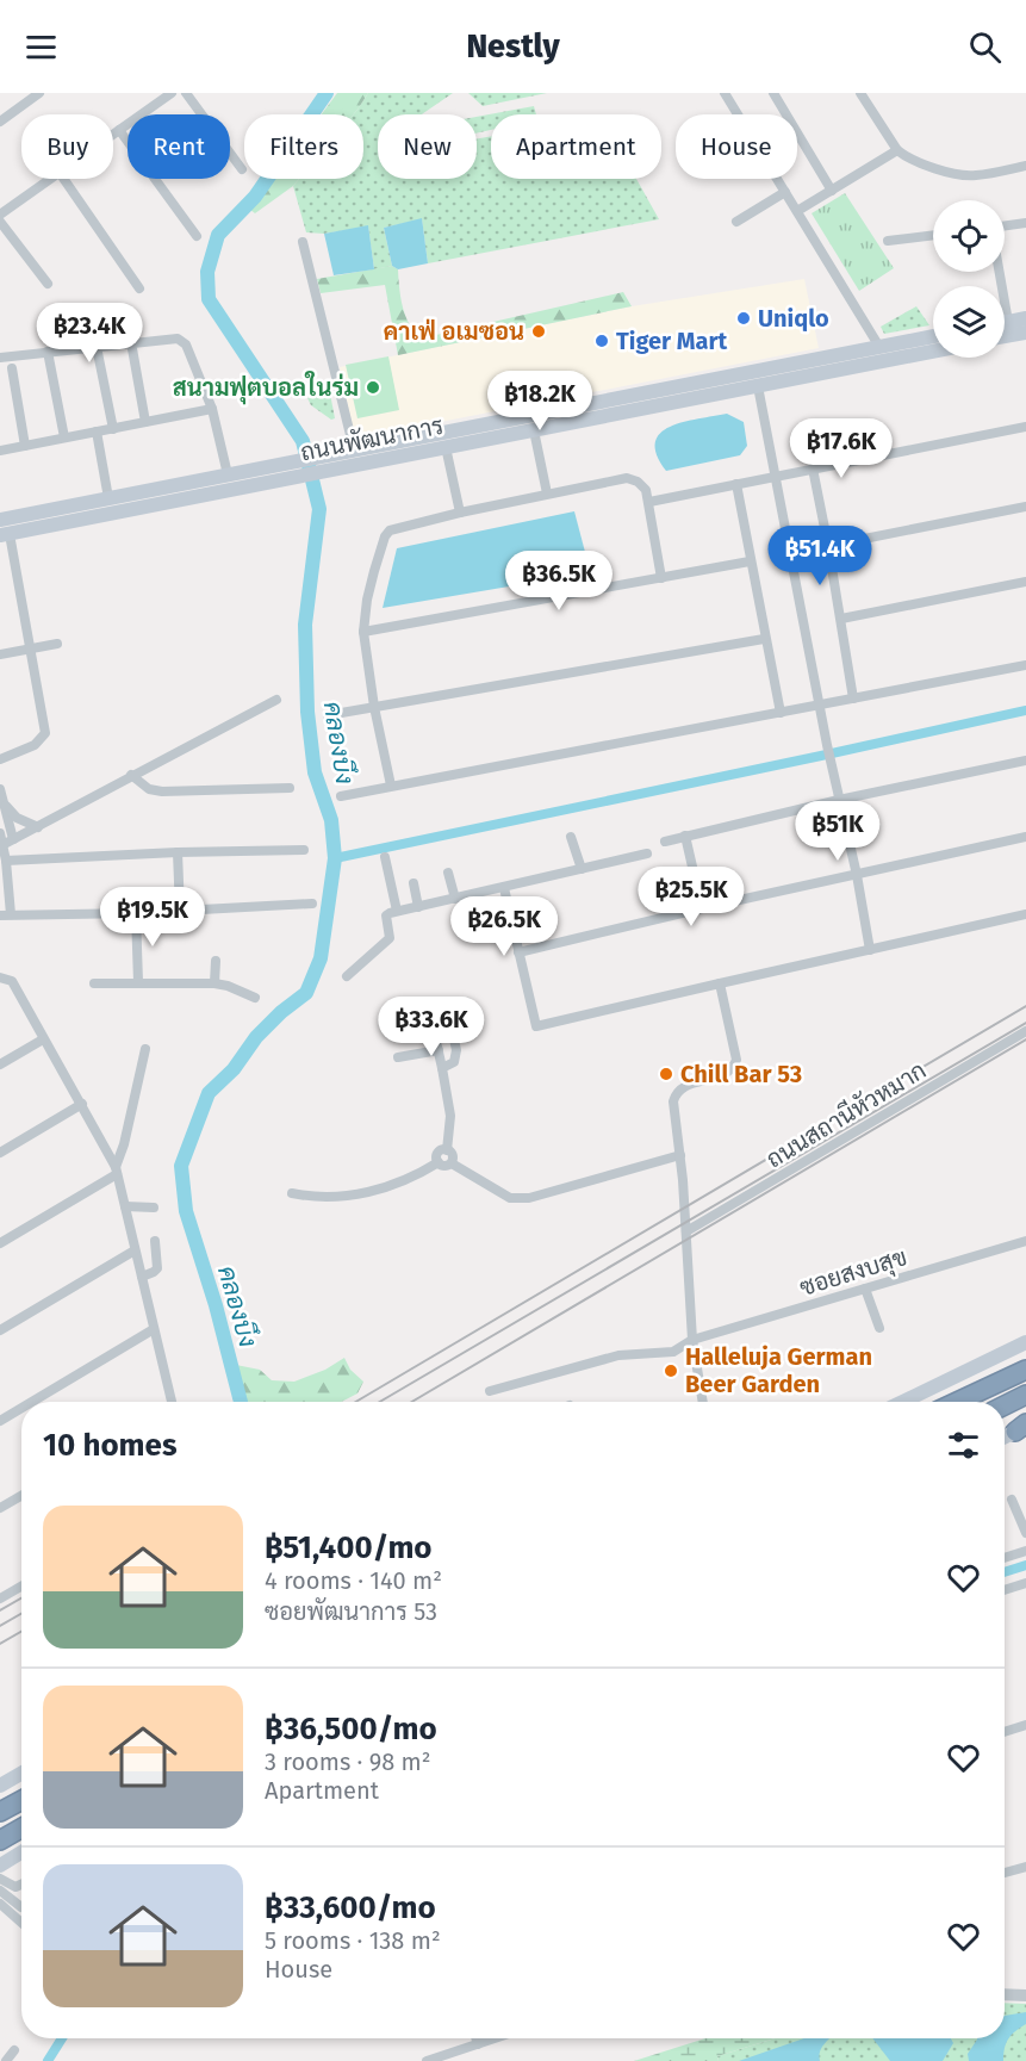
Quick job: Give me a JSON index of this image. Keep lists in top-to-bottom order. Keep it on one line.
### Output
{"streets":{"main road":["ถนนพัฒนาการ"],"street":["ถนนสถานีหัวหมาก","ซอยสงบสุข"]},"water":["คลองบึง"],"places":["Uniqlo","คาเฟ่ อเมซอน","Tiger Mart","สนามฟุตบอลในร่ม","Chill Bar 53","Halleluja German Beer Garden"],"page":{"header":"Nestly","chip":["Buy","Rent","Filters","New","Apartment","House"],"price":["฿23.4K","฿18.2K","฿17.6K","฿51.4K","฿36.5K","฿51K","฿25.5K","฿19.5K","฿26.5K","฿33.6K"],"heading":"10 homes","list":[{"name":"฿51,400/mo","note":"4 rooms · 140 m² · ซอยพัฒนาการ 53"},{"name":"฿36,500/mo","note":"3 rooms · 98 m² · Apartment"},{"name":"฿33,600/mo","note":"5 rooms · 138 m² · House"}]}}
